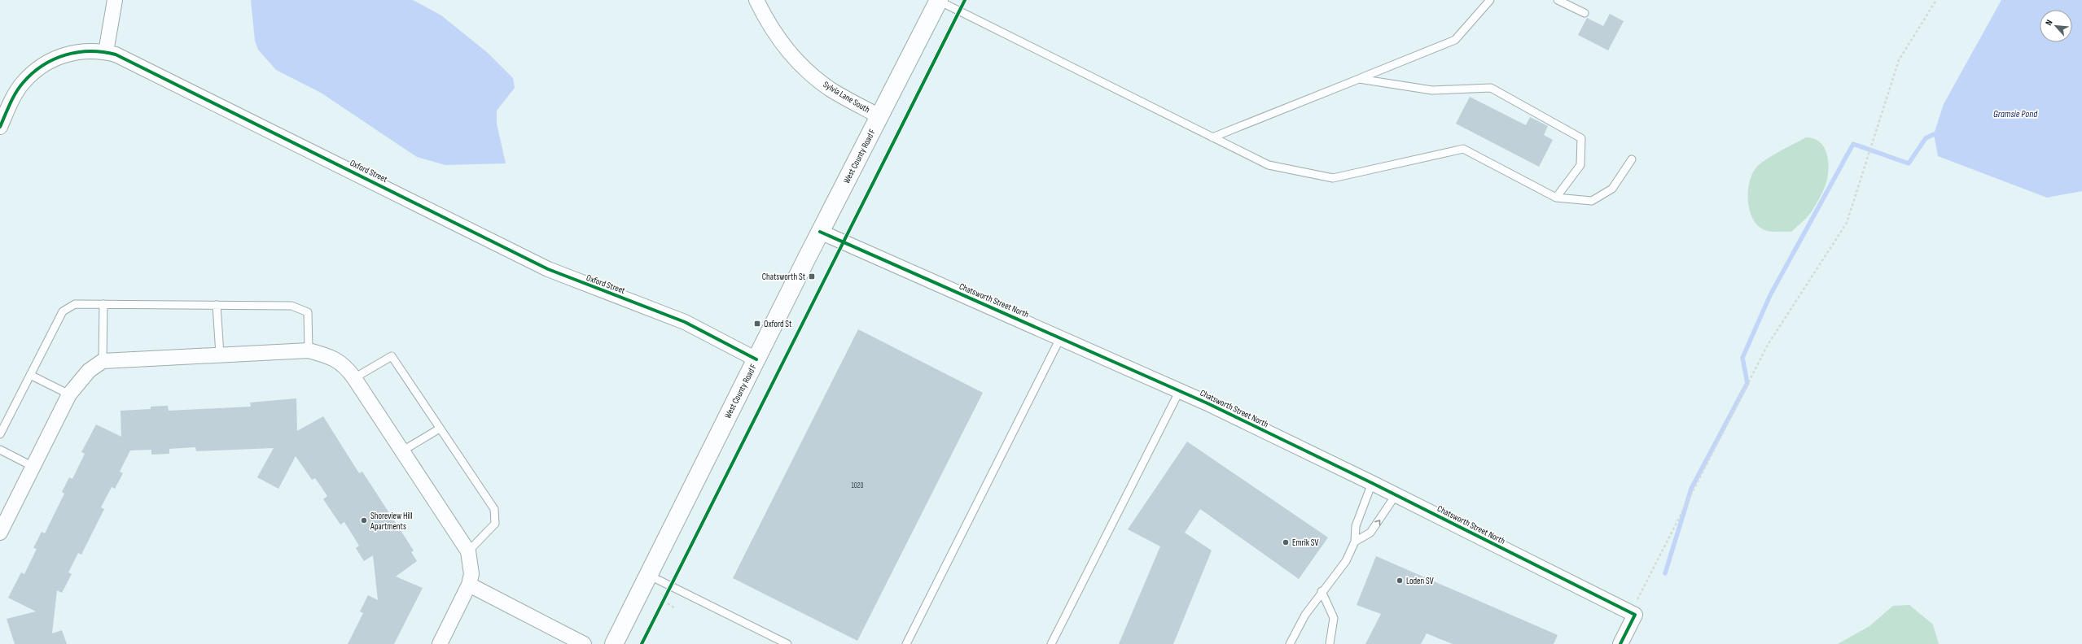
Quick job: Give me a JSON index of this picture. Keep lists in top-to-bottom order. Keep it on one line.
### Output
{"streets":{"street":["Sylvia Lane South","West County Road F","Oxford Street","Chatsworth Street North"]},"crossings":[["Sylvia Lane South","West County Road F"],["West County Road F","Oxford Street"],["West County Road F","Chatsworth Street North"]],"water":["Gramsie Pond"],"places":{"transit":["Chatsworth St","Oxford St"],"other":["Shoreview Hill Apartments","Emrik SV","Loden SV"]},"house_numbers":["1020"],"north":"top left"}
